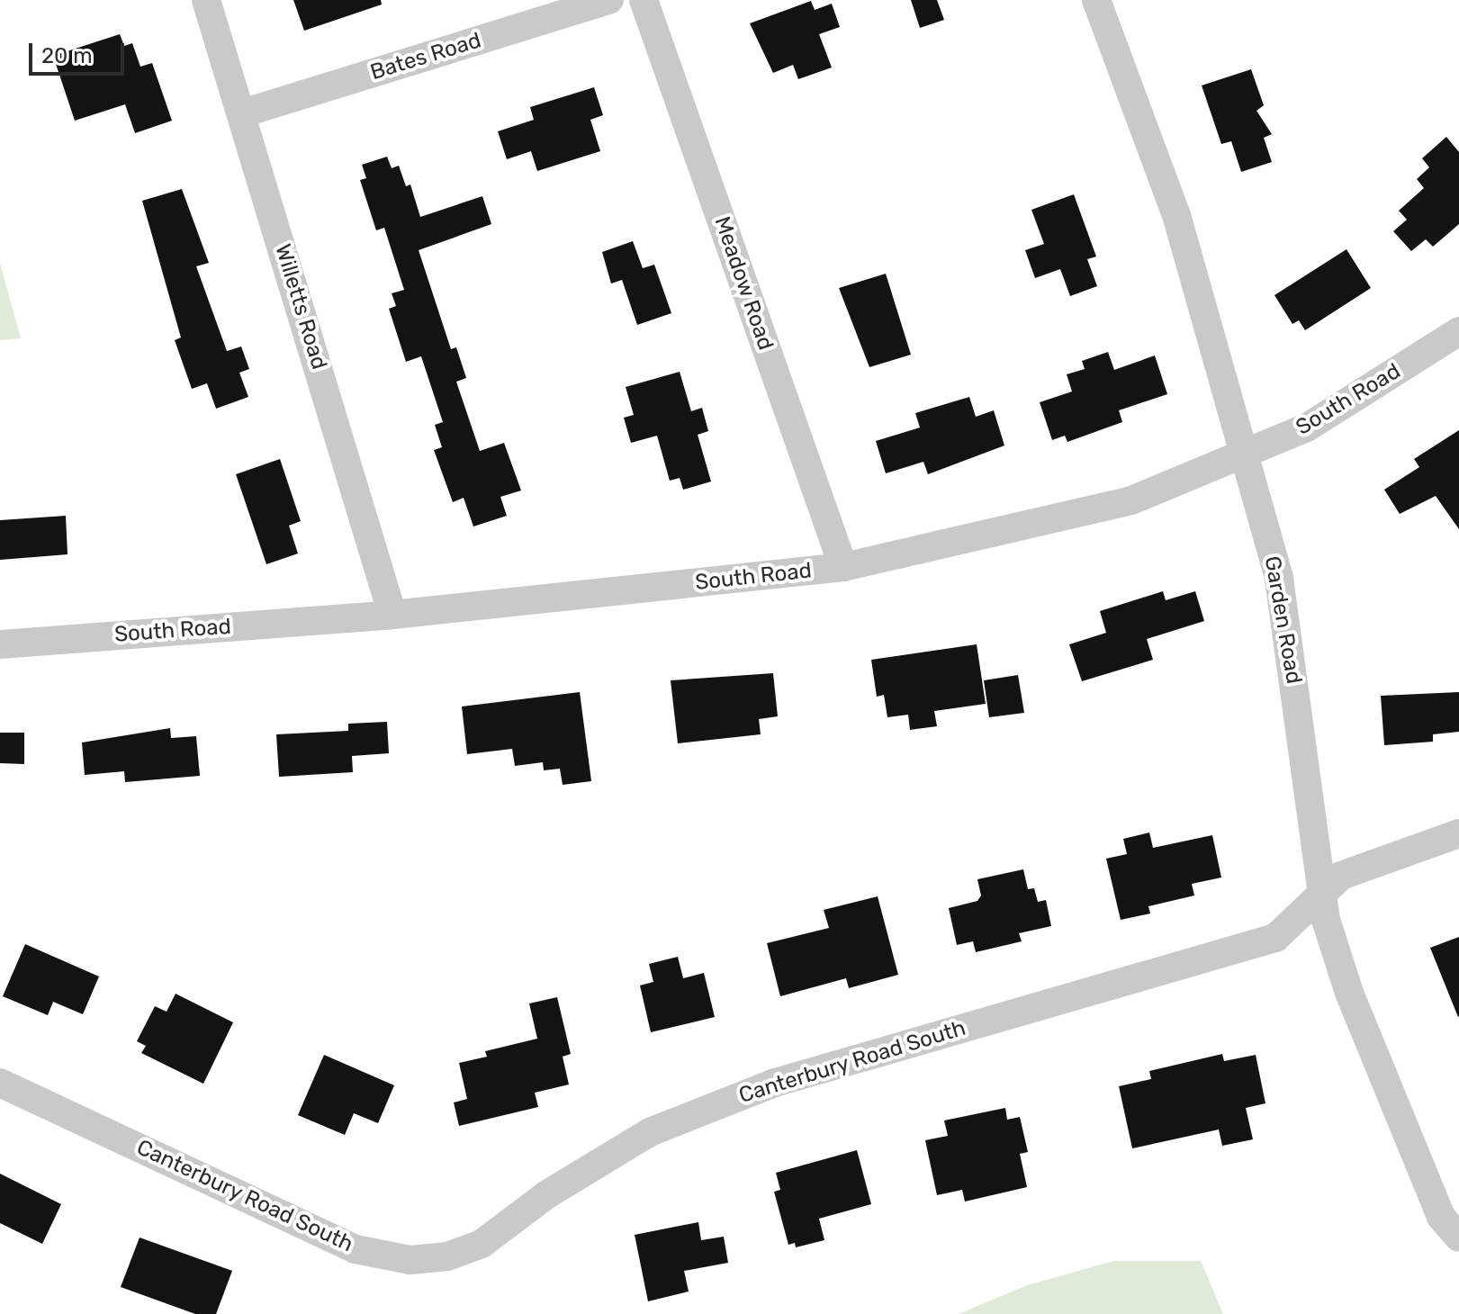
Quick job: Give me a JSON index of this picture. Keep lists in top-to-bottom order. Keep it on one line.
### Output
{"streets":{"street":["Bates Road","Meadow Road","Willetts Road","South Road","Garden Road","Canterbury Road South"]},"crossings":[["Bates Road","Willetts Road"],["Meadow Road","South Road"],["Willetts Road","South Road"],["South Road","Garden Road"],["Garden Road","Canterbury Road South"]],"scale_bar":"20 m"}
